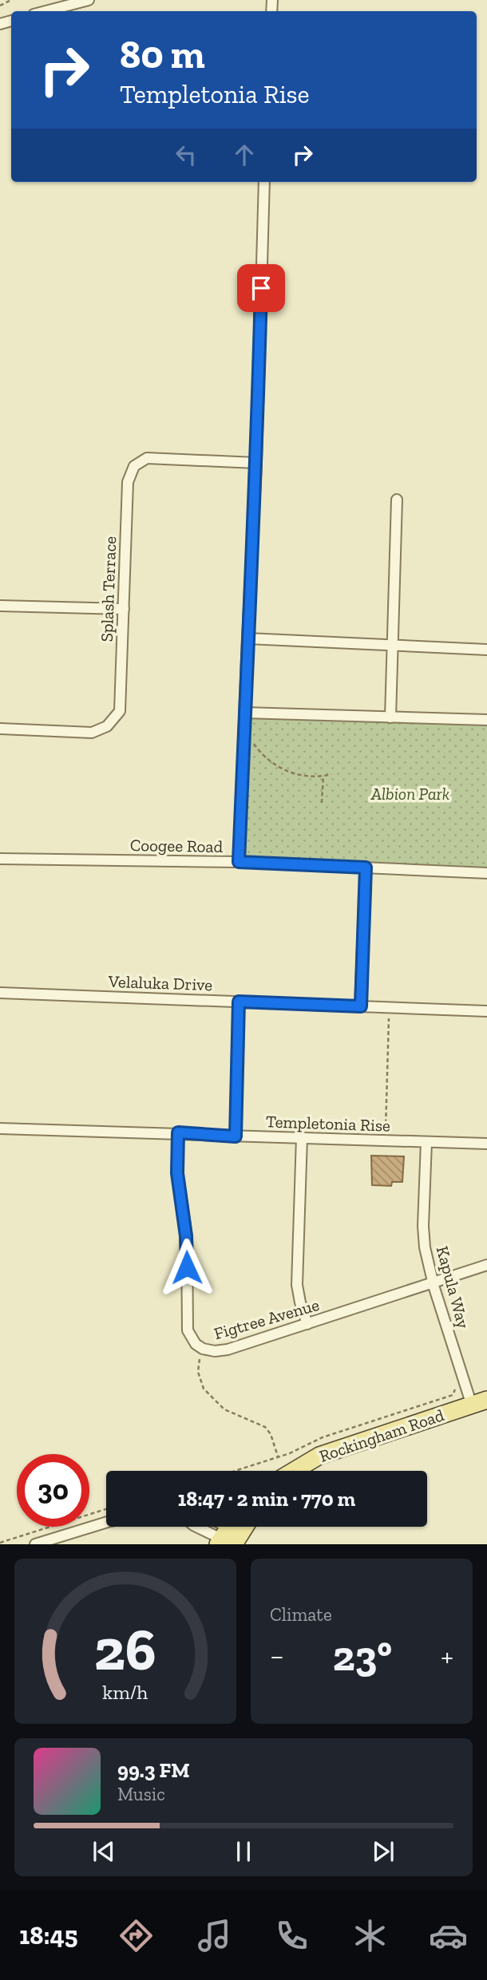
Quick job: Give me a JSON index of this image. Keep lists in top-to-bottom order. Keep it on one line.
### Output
{"streets":{"main road":["Rockingham Road"],"street":["Splash Terrace","Coogee Road","Velaluka Drive","Templetonia Rise","Kapula Way","Figtree Avenue"]},"crossings":[["Templetonia Rise","Kapula Way"],["Templetonia Rise","Figtree Avenue"],["Kapula Way","Figtree Avenue"],["Kapula Way","Rockingham Road"]],"parks":["Albion Park"],"page":{"turn":["80 m","Templetonia Rise"],"limit":"30","trip":"18:47 · 2 min · 770 m","tile":"Climate","heat":["−","23°","+"],"song":["99.3 FM","Music"],"tabs":"18:45","gauge":["26","km/h"]}}
